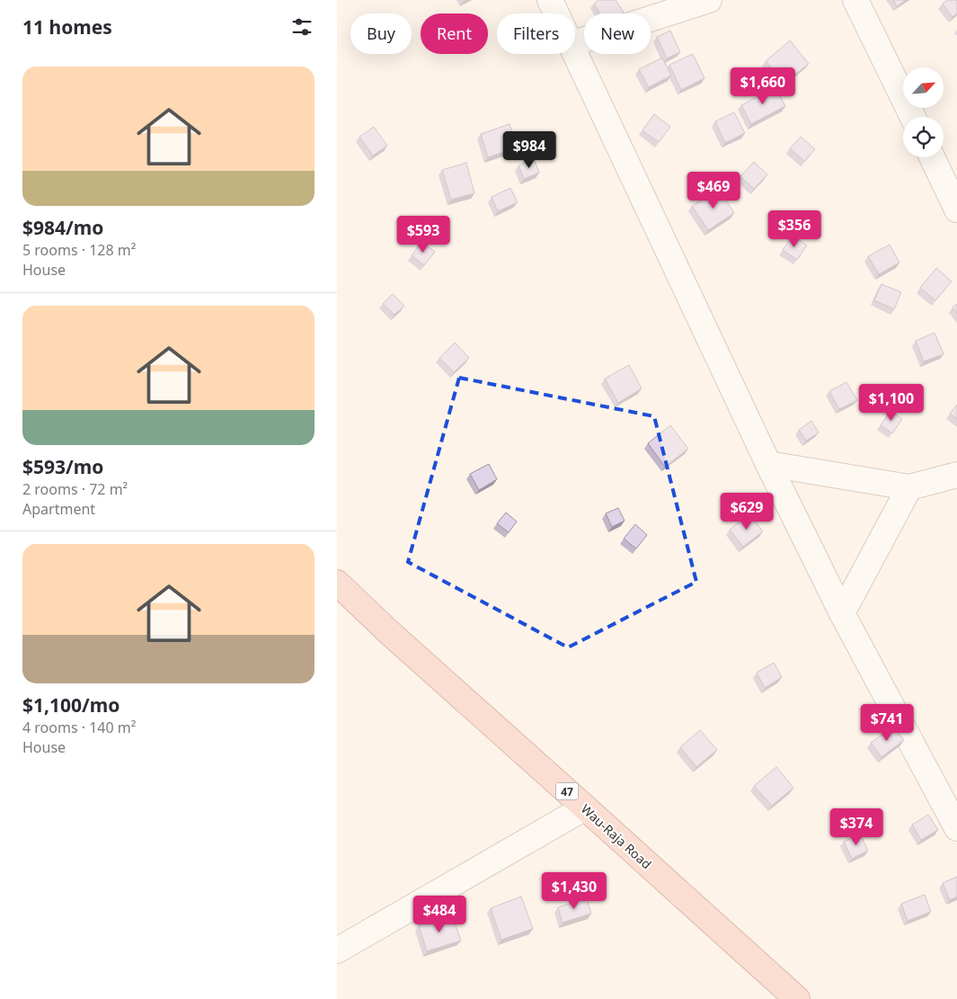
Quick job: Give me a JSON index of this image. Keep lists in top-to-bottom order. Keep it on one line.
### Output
{"streets":{"main road":["47","Wau-Raja Road"]},"north":"top right","page":{"heading":"11 homes","chip":["Buy","Rent","Filters","New"],"list":[{"name":"$984/mo","note":"5 rooms · 128 m² · House"},{"name":"$593/mo","note":"2 rooms · 72 m² · Apartment"},{"name":"$1,100/mo","note":"4 rooms · 140 m² · House"}],"price":["$1,660","$984","$469","$356","$593","$1,100","$629","$741","$374","$1,430","$484"]}}
